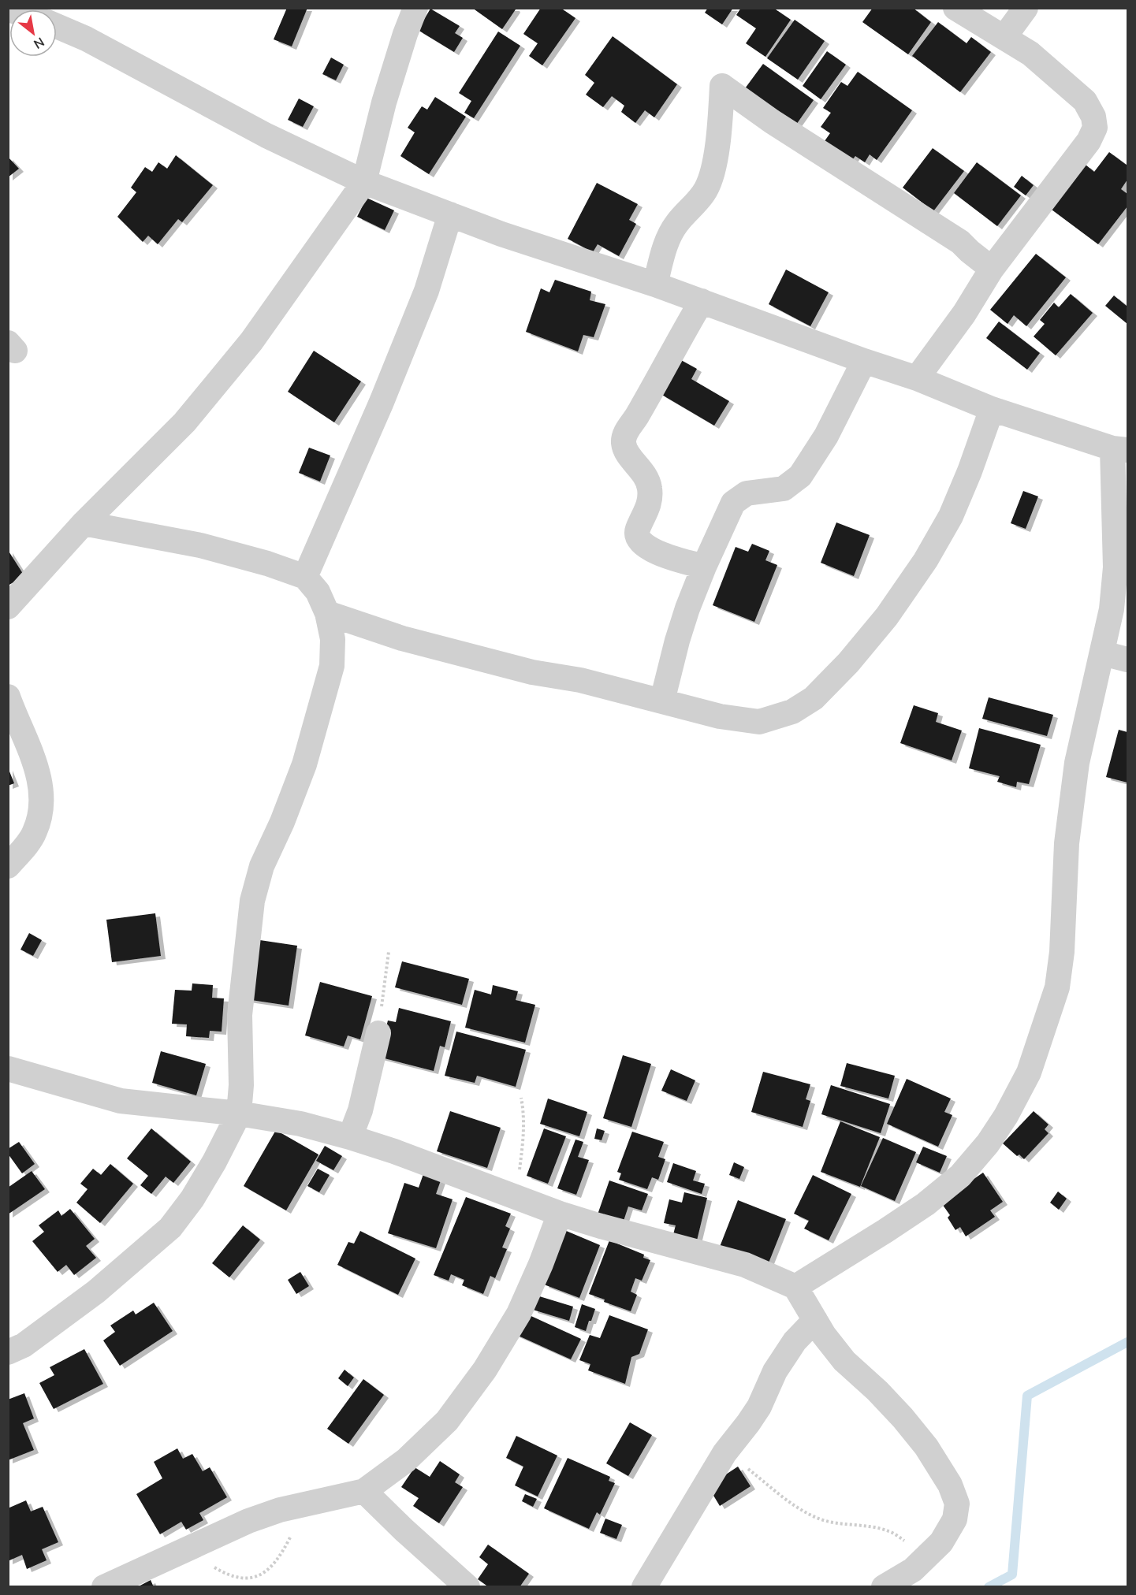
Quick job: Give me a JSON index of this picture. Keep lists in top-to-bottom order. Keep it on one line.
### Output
{"north":"bottom right"}
